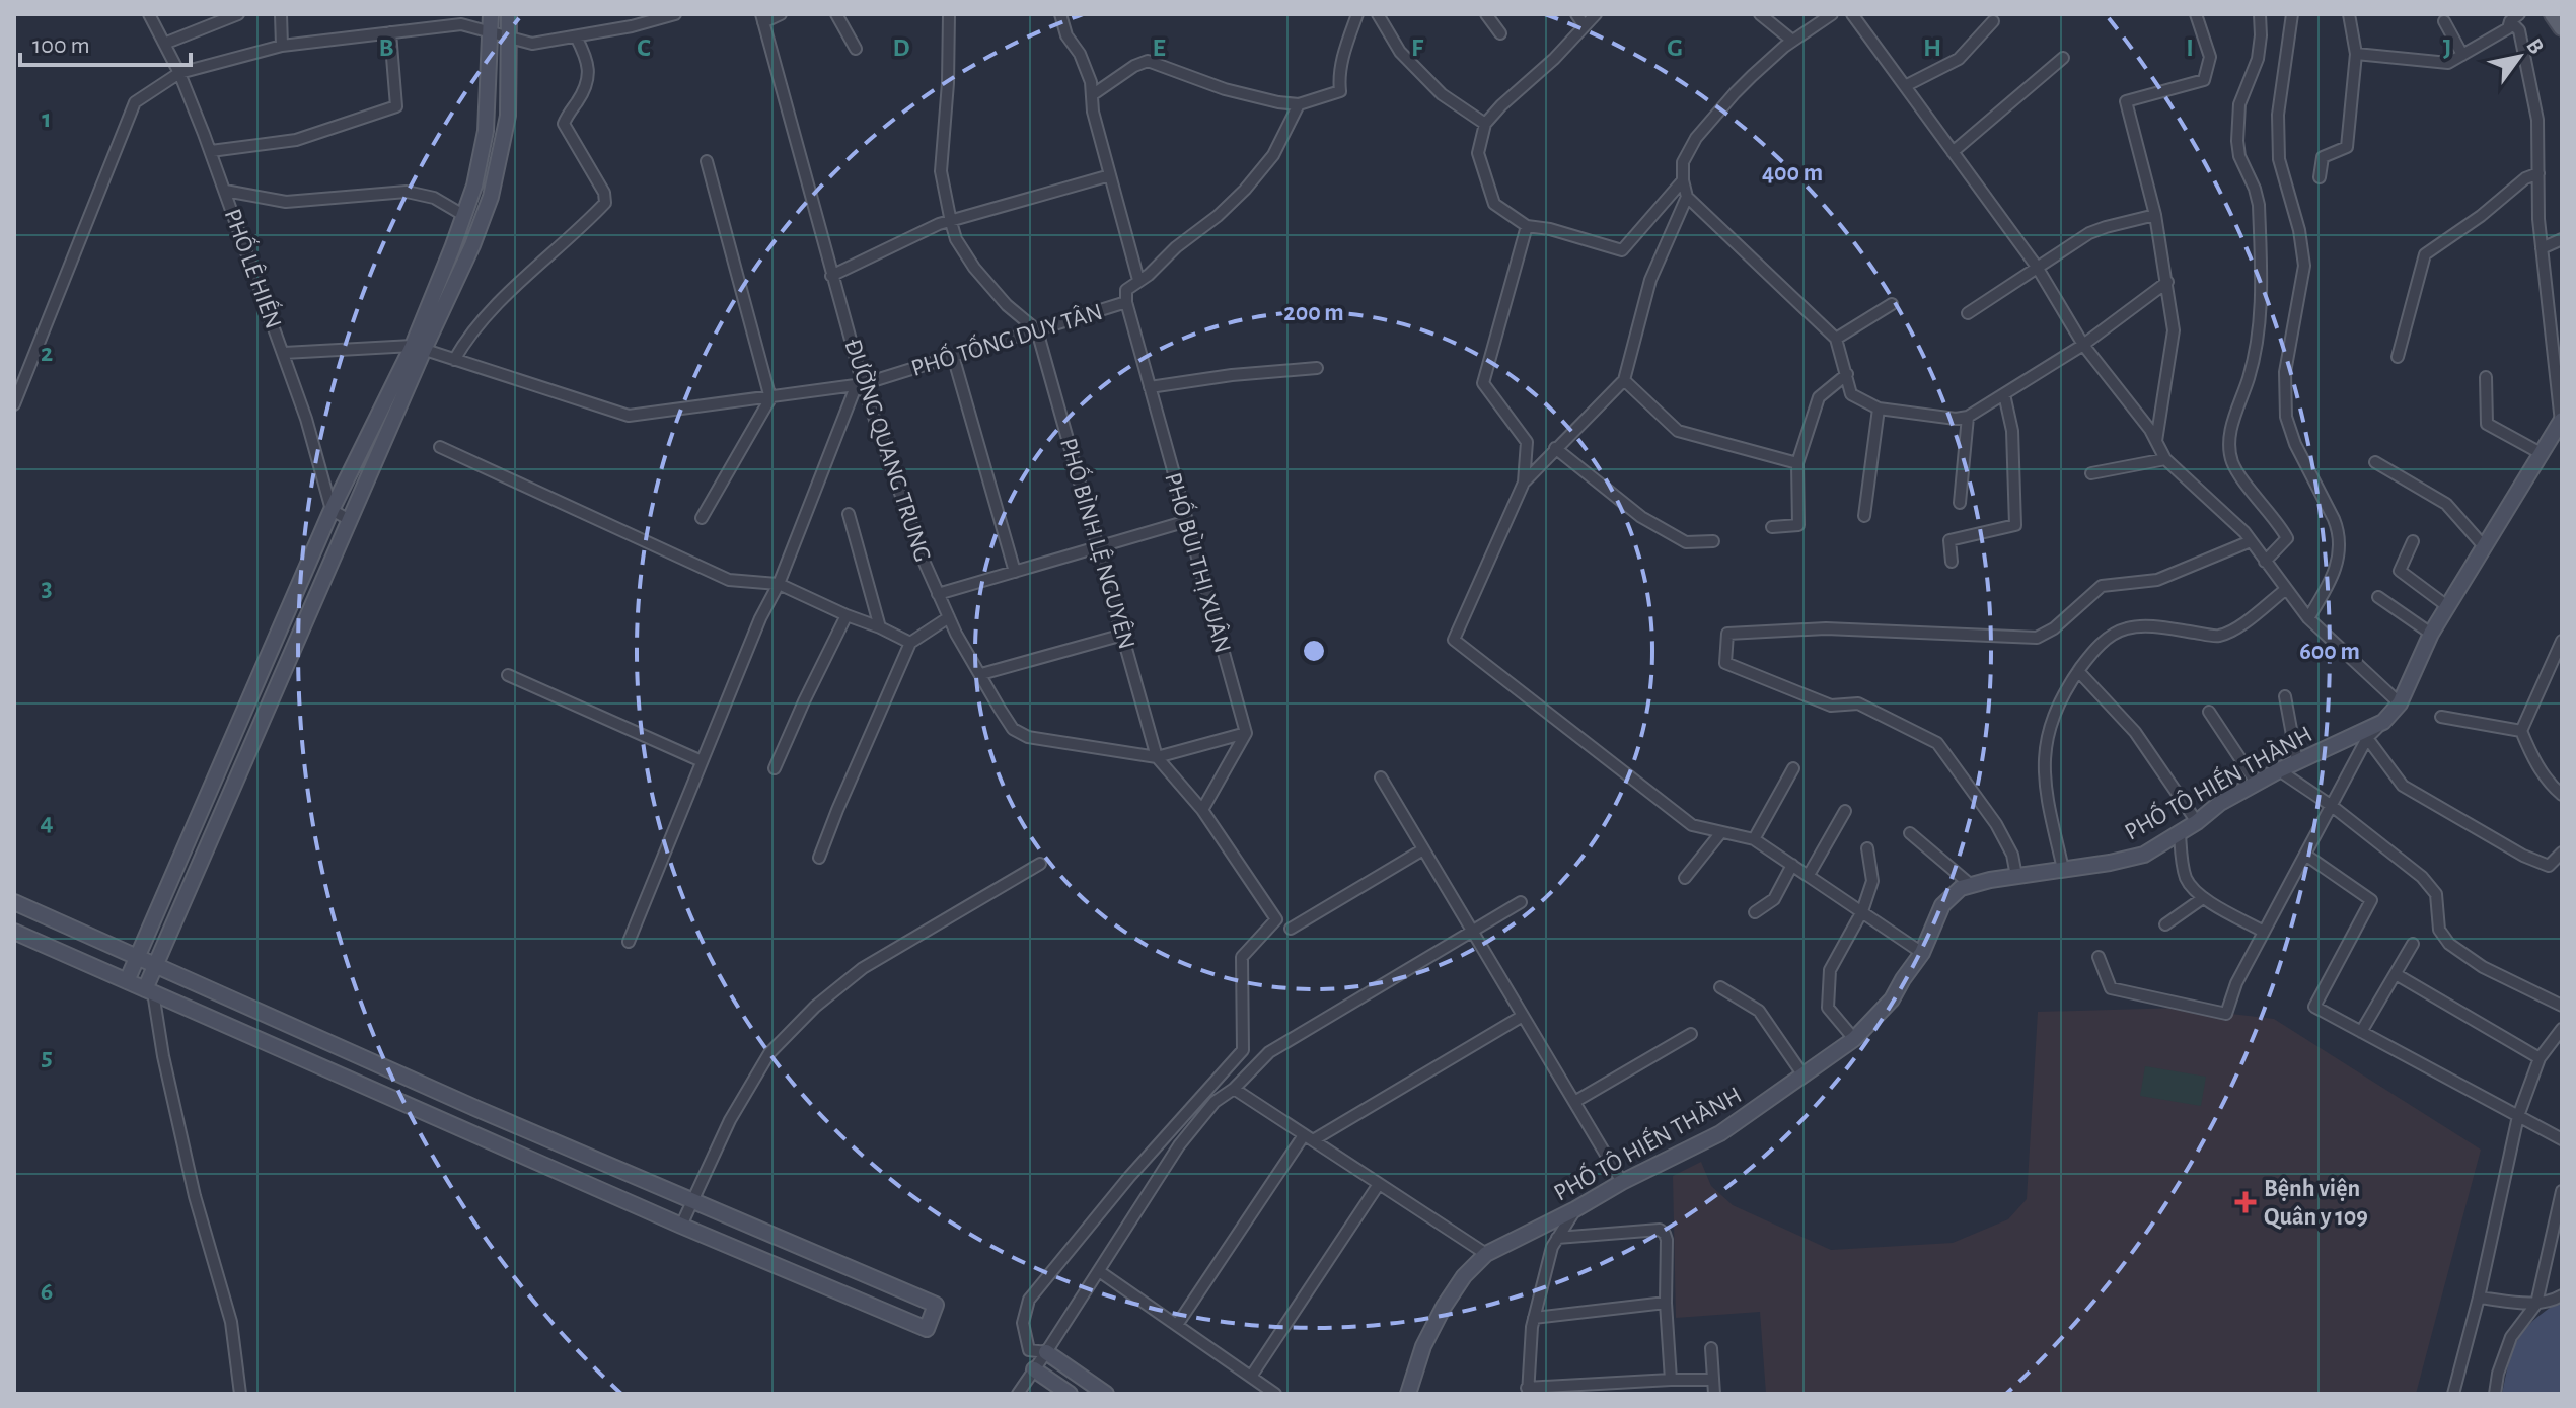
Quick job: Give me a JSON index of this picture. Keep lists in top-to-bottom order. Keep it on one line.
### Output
{"streets":{"street":["PHỐ LÊ HIẾN","PHỐ TỐNG DUY TÂN","ĐƯỜNG QUANG TRUNG","PHỐ BÌNH LỆ NGUYÊN","PHỐ BÙI THỊ XUÂN","PHỐ TÔ HIẾN THÀNH"]},"crossings":[["PHỐ TỐNG DUY TÂN","ĐƯỜNG QUANG TRUNG"],["PHỐ TỐNG DUY TÂN","PHỐ BÌNH LỆ NGUYÊN"],["PHỐ TỐNG DUY TÂN","PHỐ BÙI THỊ XUÂN"],["ĐƯỜNG QUANG TRUNG","PHỐ BÌNH LỆ NGUYÊN"]],"places":{"health":["Bệnh viện Quân y 109"]},"scale_bar":"100 m","north":"top right","grid":{"columns":["B","C","D","E","F","G","H","I","J"],"rows":["1","2","3","4","5","6"]},"rings":["400 m","200 m","600 m"]}
